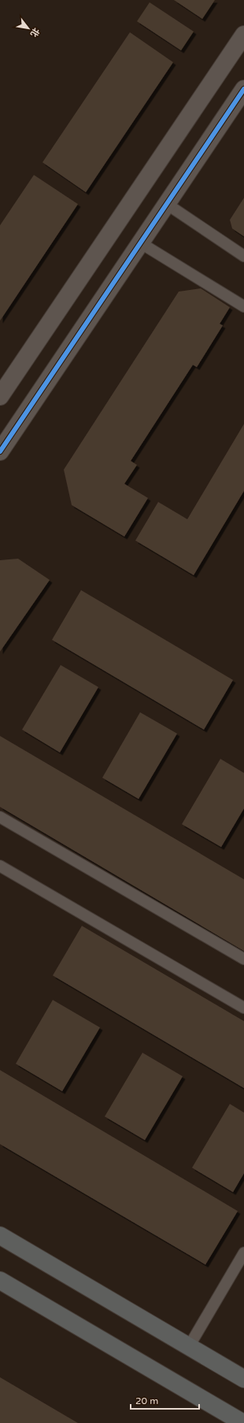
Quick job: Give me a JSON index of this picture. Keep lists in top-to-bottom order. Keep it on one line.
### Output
{"scale_bar":"20 m","north":"bottom right"}
